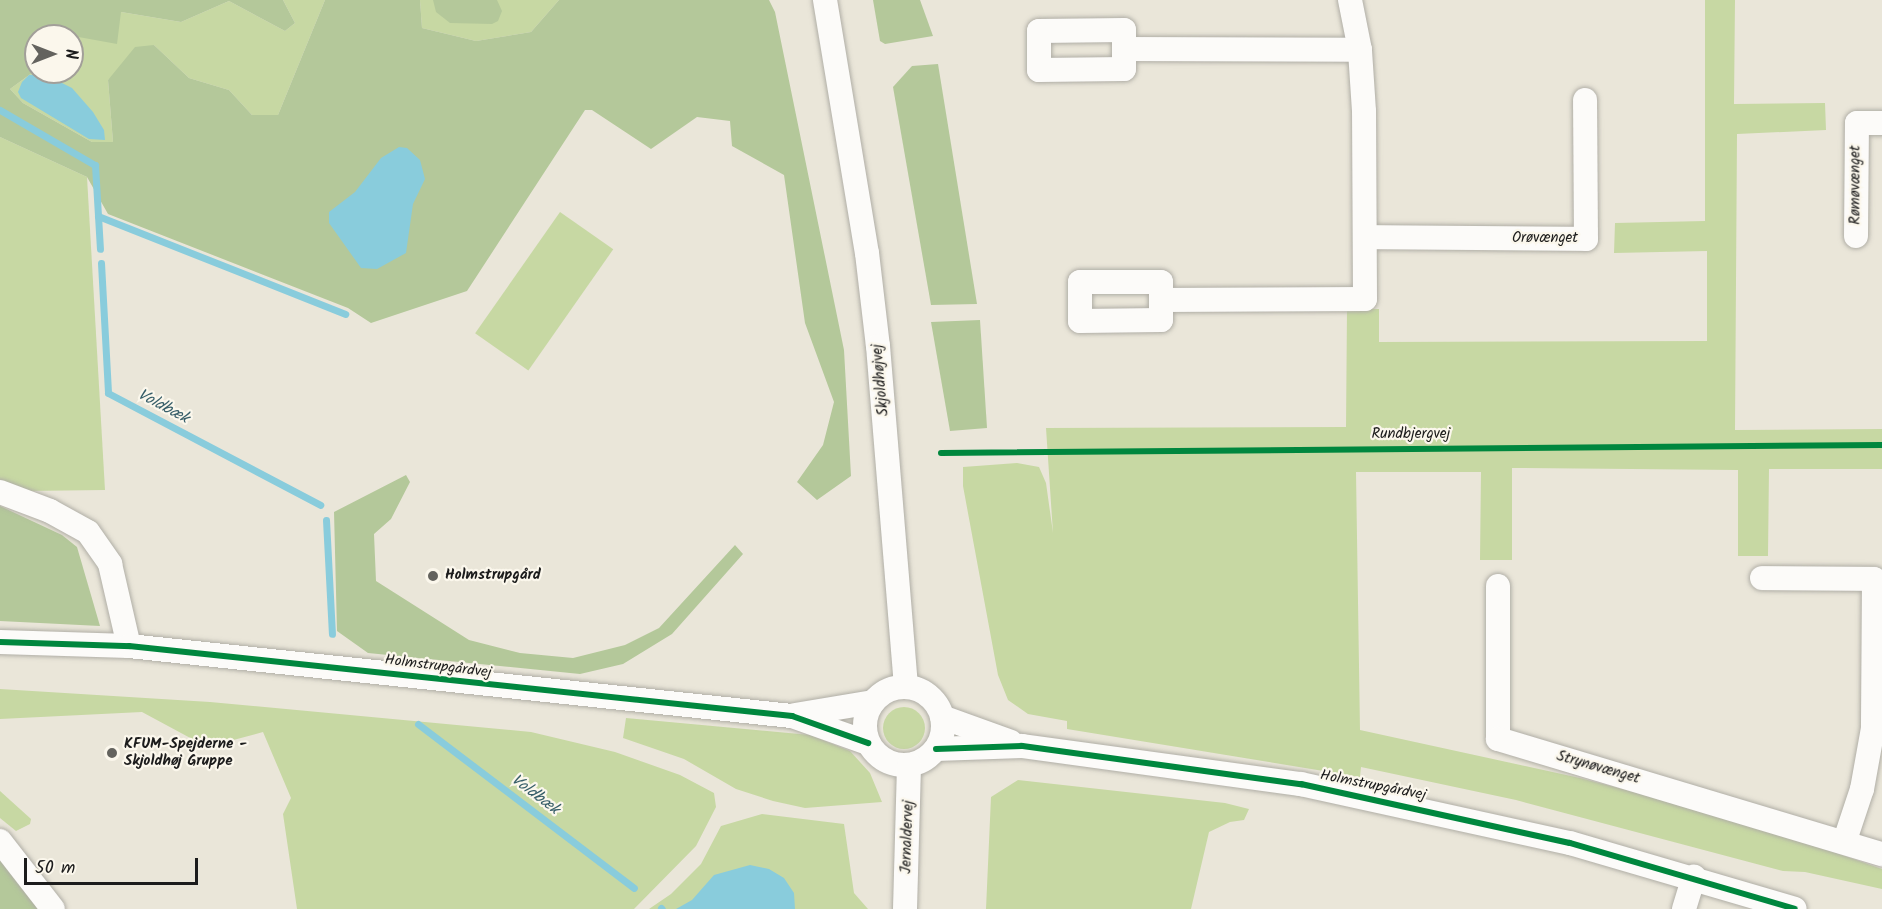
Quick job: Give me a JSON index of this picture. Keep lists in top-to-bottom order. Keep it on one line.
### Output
{"streets":{"street":["Rømøvænget","Orøvænget","Skjoldhøjvej","Holmstrupgårdvej","Strynøvænget","Jernaldervej"],"cycle path":["Rundbjergvej"]},"crossings":[["Skjoldhøjvej","Holmstrupgårdvej"],["Skjoldhøjvej","Jernaldervej"],["Holmstrupgårdvej","Jernaldervej"]],"water":["Voldbæk"],"places":["Holmstrupgård","KFUM-Spejderne - Skjoldhøj Gruppe"],"scale_bar":"50 m","north":"right"}
